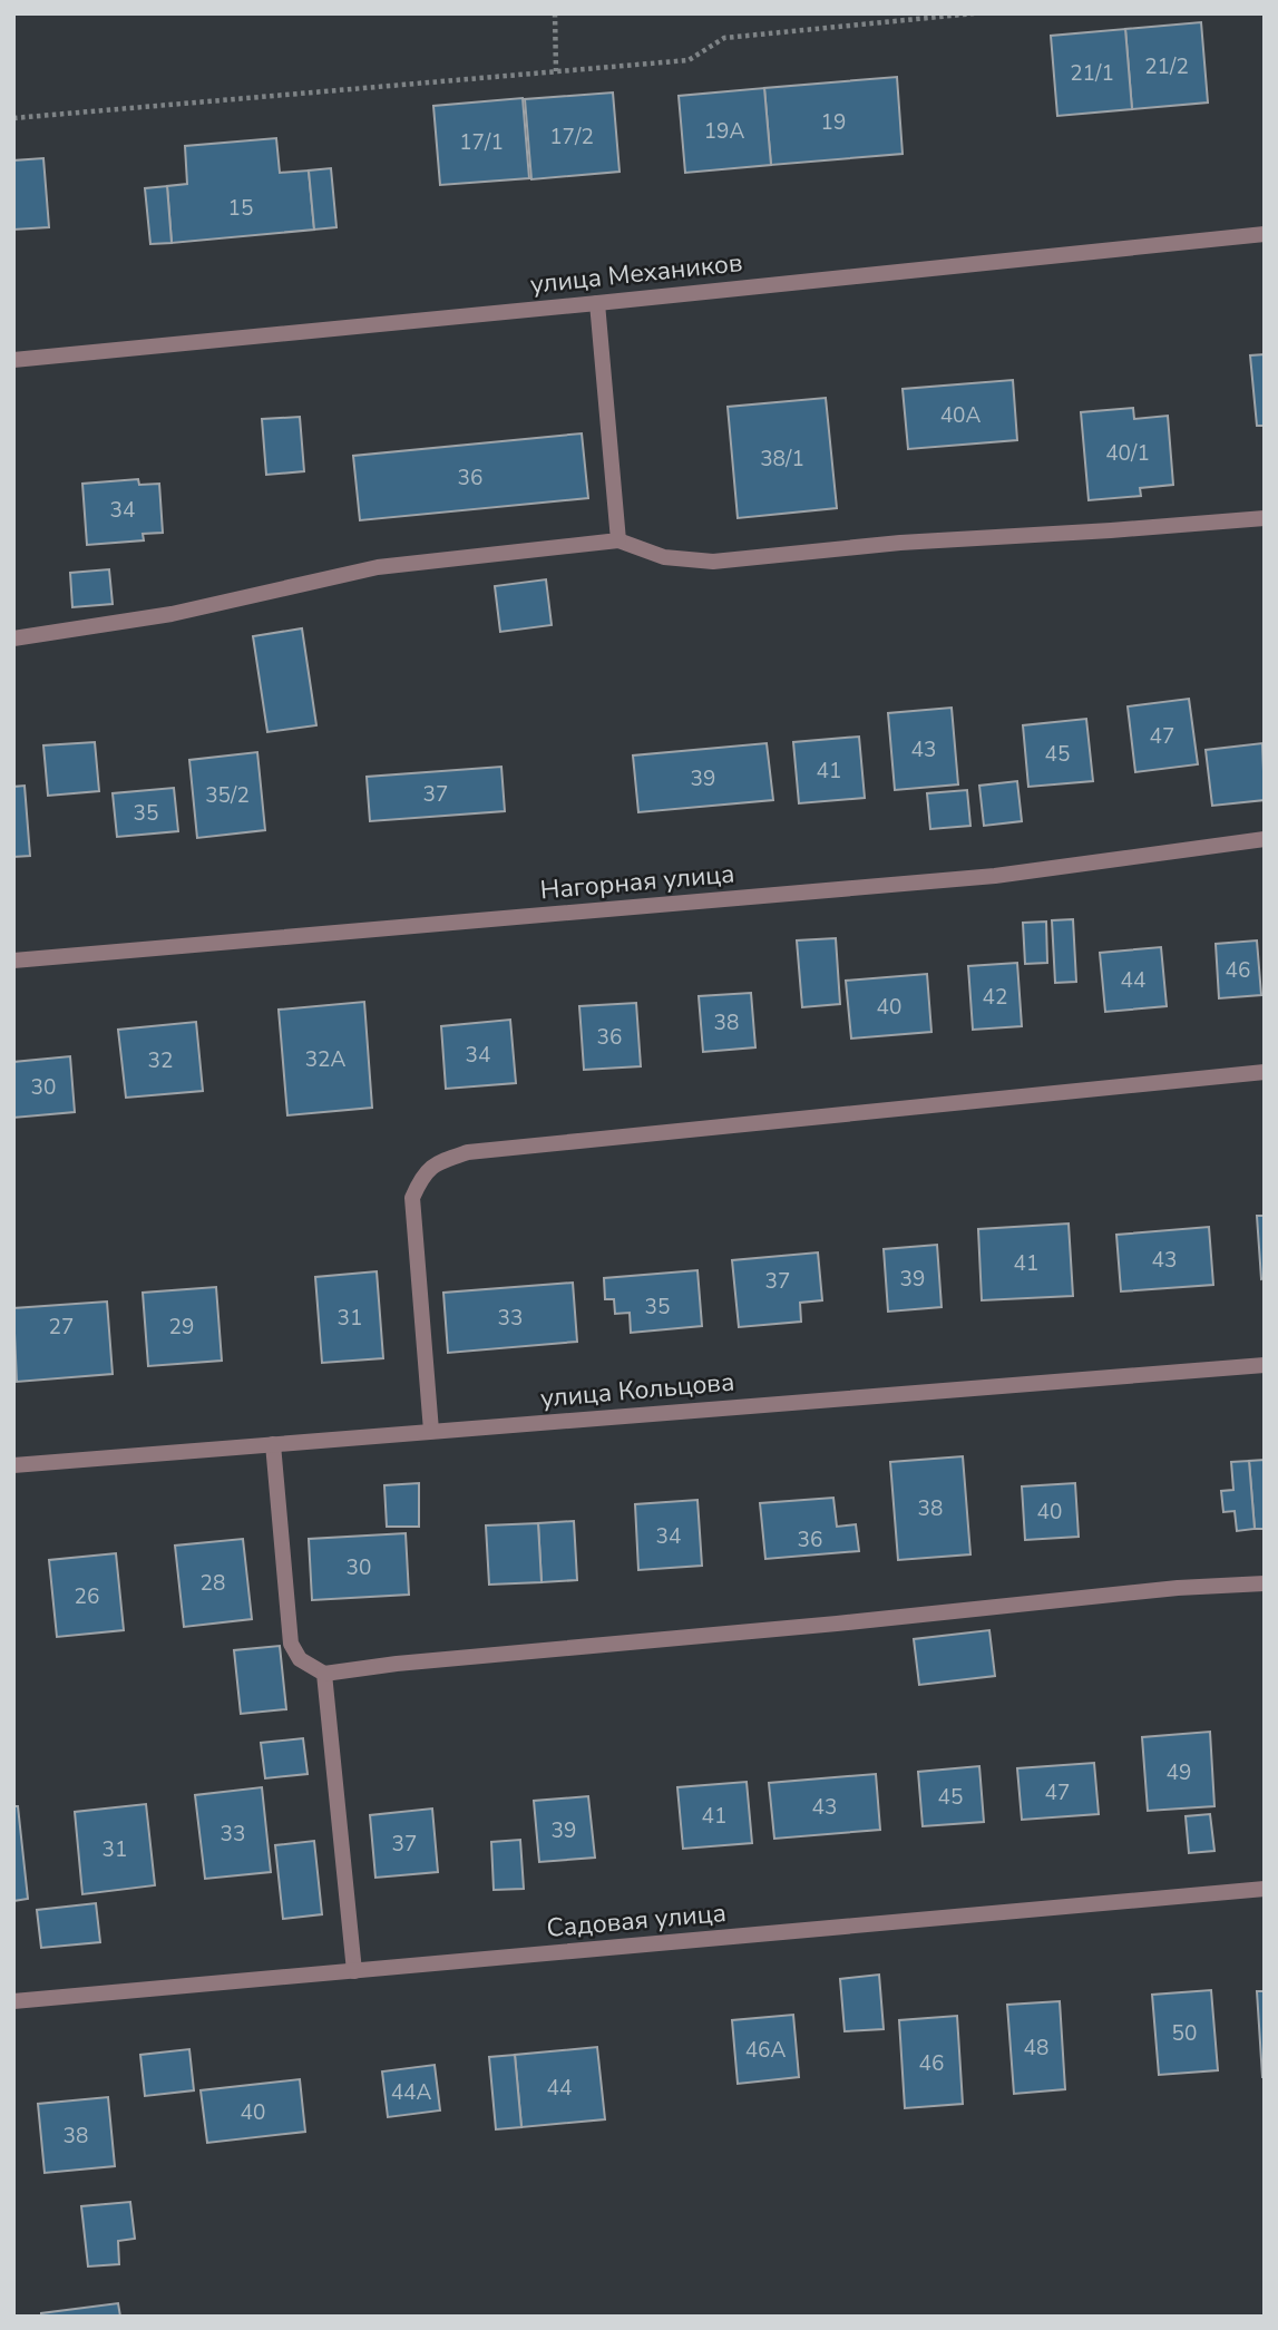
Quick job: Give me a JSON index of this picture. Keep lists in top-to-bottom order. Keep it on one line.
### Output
{"streets":{"street":["улица Механиков","Нагорная улица","улица Кольцова","Садовая улица"]},"house_numbers":["21/2","21/1","19","19А","17/2","17/1","15","40А","40/1","38/1","36","34","47","43","45","41","39","37","35/2","35","46","44","42","40","38","36","34","32А","32","30","43","41","39","37","35","31","33","27","29","38","40","34","36","30","28","26","49","47","45","43","41","39","33","37","31","50","48","46А","46","44","44А","40","38"]}
